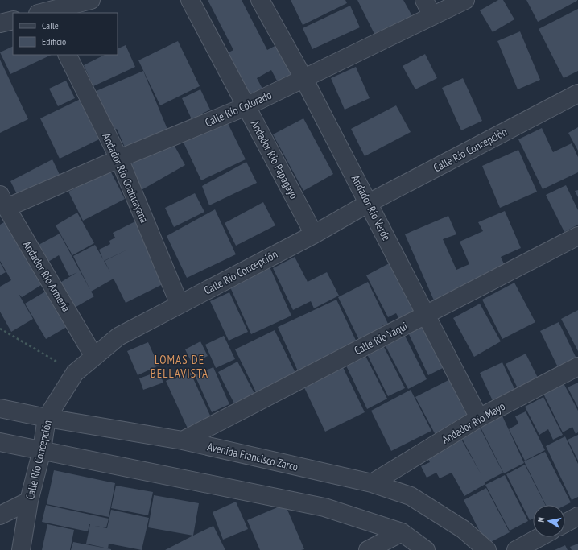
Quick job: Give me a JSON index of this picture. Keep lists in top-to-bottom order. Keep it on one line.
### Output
{"streets":{"street":["Calle Río Colorado","Calle Río Concepción","Andador Río Papagayo","Andador Río Coahuayana","Andador Río Verde","Andador Río Armería","Calle Río Yaqui","Andador Río Mayo","Avenida Francisco Zarco"]},"crossings":[["Calle Río Colorado","Andador Río Papagayo"],["Calle Río Colorado","Andador Río Coahuayana"],["Calle Río Colorado","Andador Río Verde"],["Calle Río Colorado","Andador Río Armería"],["Calle Río Concepción","Andador Río Papagayo"],["Calle Río Concepción","Andador Río Coahuayana"],["Calle Río Concepción","Andador Río Verde"],["Calle Río Concepción","Andador Río Armería"],["Calle Río Concepción","Avenida Francisco Zarco"],["Andador Río Verde","Calle Río Yaqui"],["Andador Río Verde","Andador Río Mayo"],["Calle Río Yaqui","Avenida Francisco Zarco"],["Andador Río Mayo","Avenida Francisco Zarco"]],"districts":["LOMAS DE BELLAVISTA"],"legend":["Calle","Edificio"],"north":"left"}
